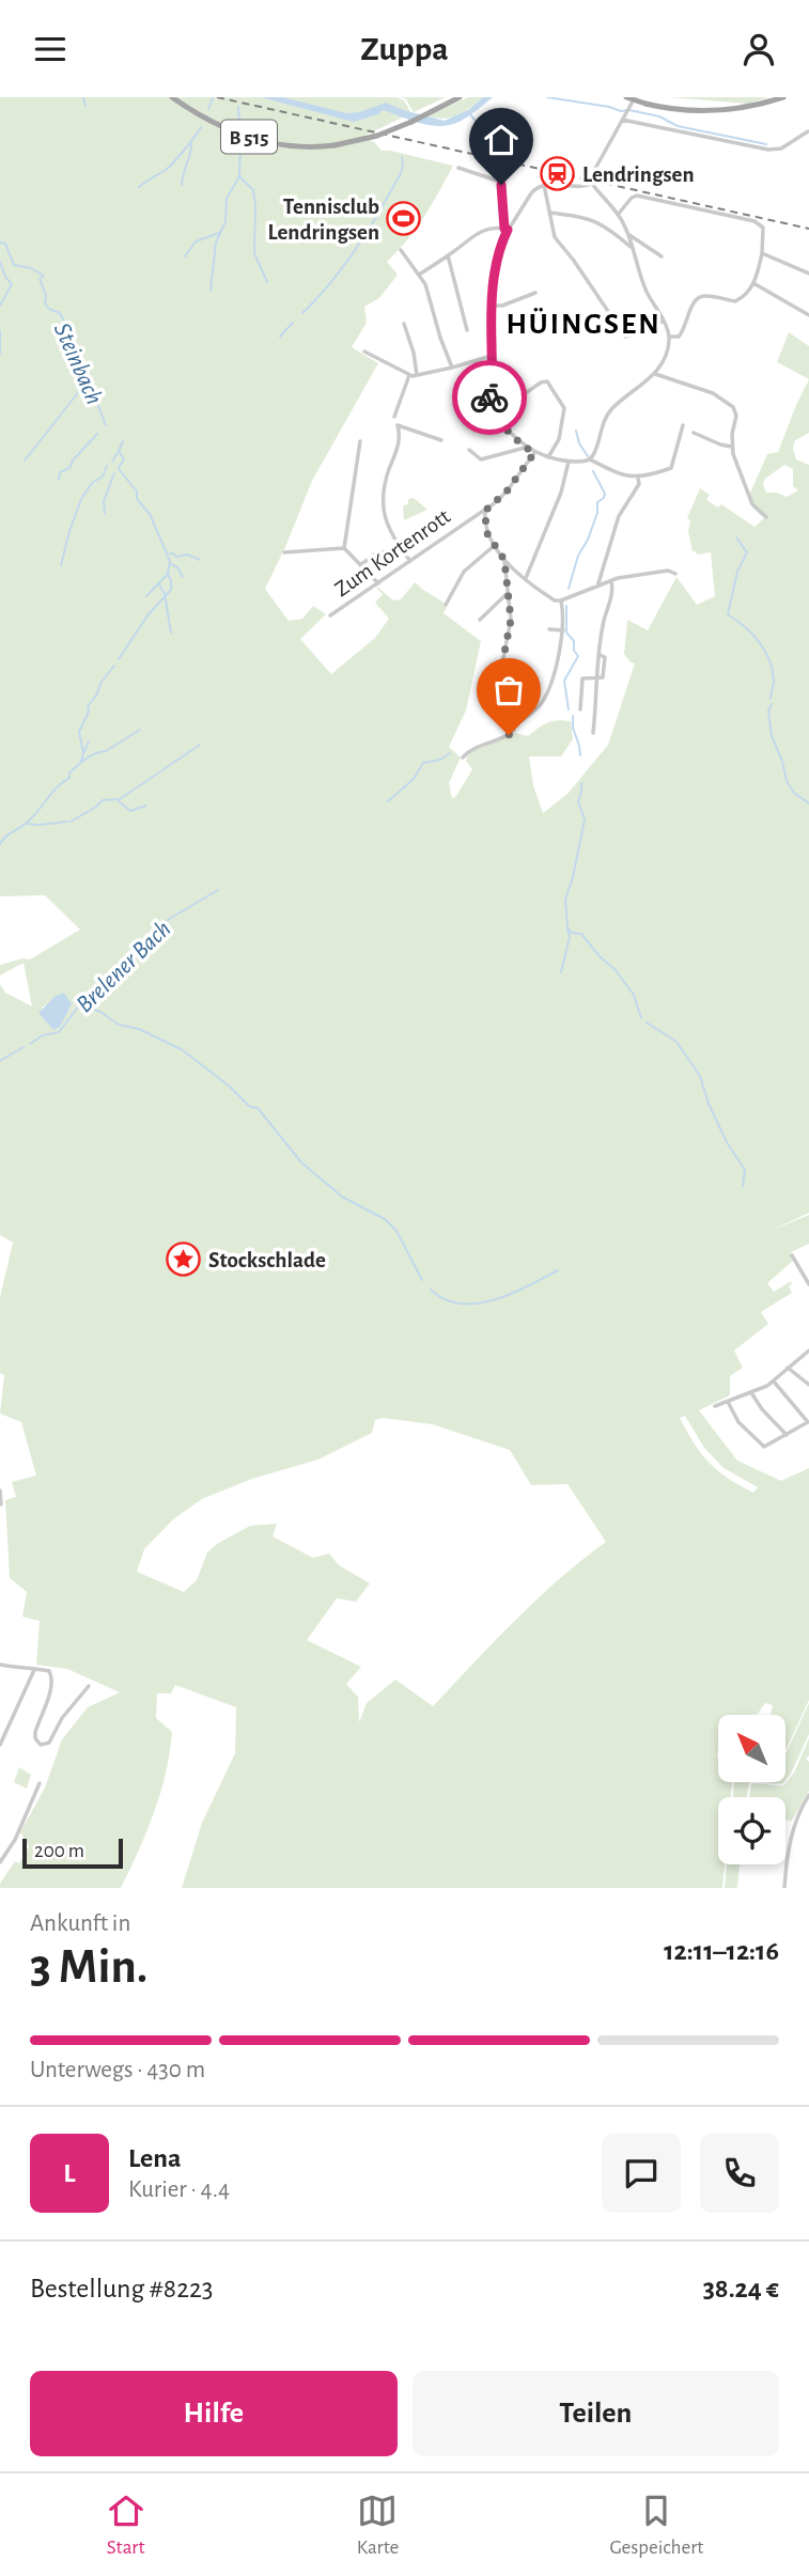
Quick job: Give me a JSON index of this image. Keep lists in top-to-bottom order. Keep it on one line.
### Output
{"streets":{"main road":["B 515"],"street":["Zum Kortenrott"]},"districts":["HÜINGSEN"],"water":["Steinbach","Brelener Bach"],"places":{"station":["Lendringsen"],"sports":["Tennisclub Lendringsen"],"place":["Stockschlade"]},"scale_bar":"200 m","north":"top left","page":{"header":"Zuppa","scale":"200 m","heading":["3 Min.","Ankunft in","12:11–12:16"],"panel":["Lena","Kurier · 4.4","Bestellung #8223","38.24 €"],"bar":"Unterwegs · 430 m","round":"L","buttons":["Hilfe","Teilen"],"tabs":["Start","Karte","Gespeichert"]}}
